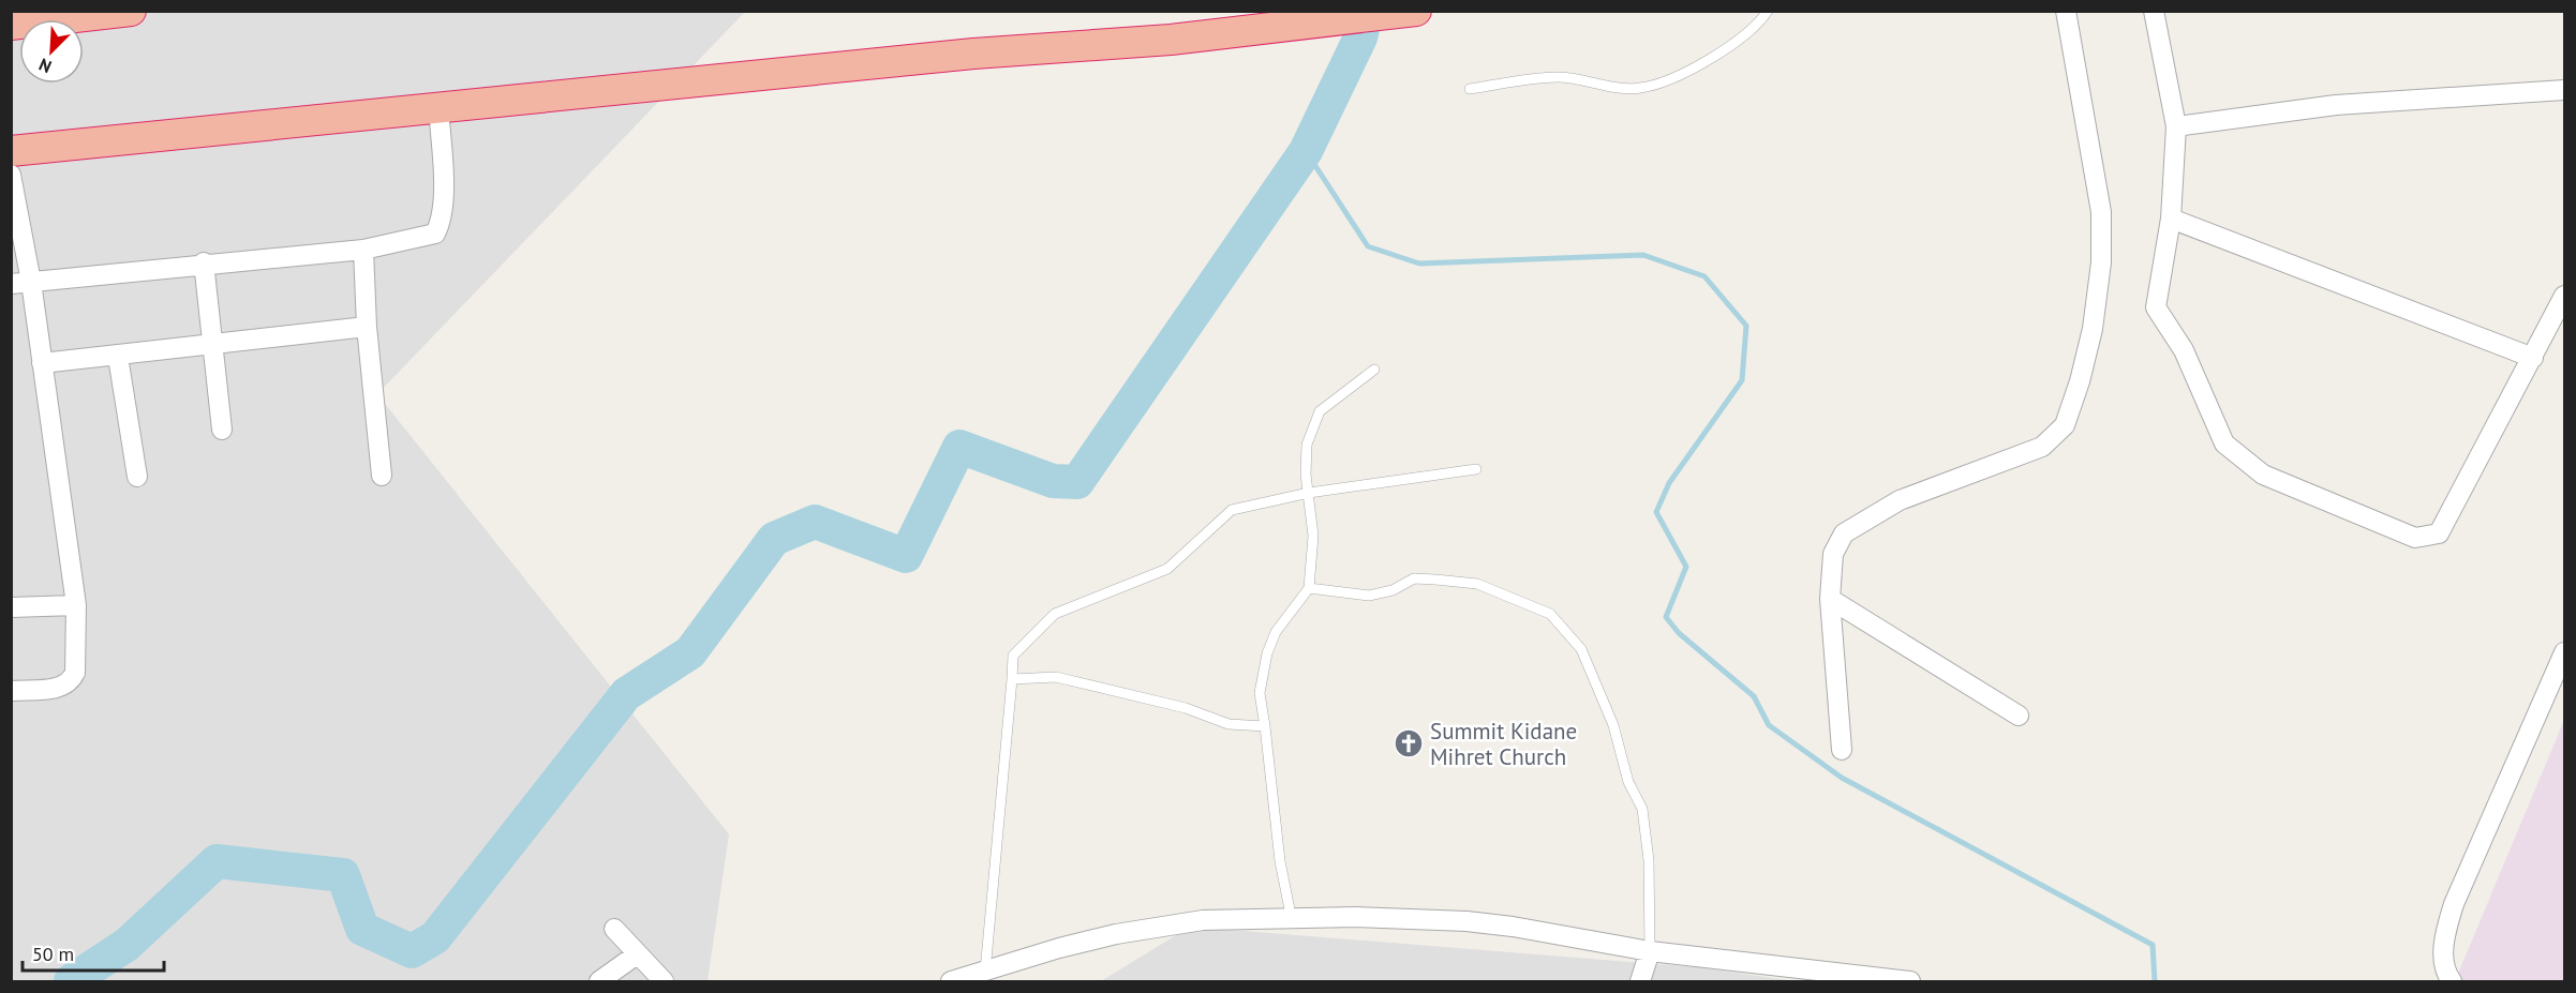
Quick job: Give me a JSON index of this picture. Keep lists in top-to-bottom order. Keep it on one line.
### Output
{"places":{"church":["Summit Kidane Mihret Church"]},"scale_bar":"50 m","north":"bottom left"}
